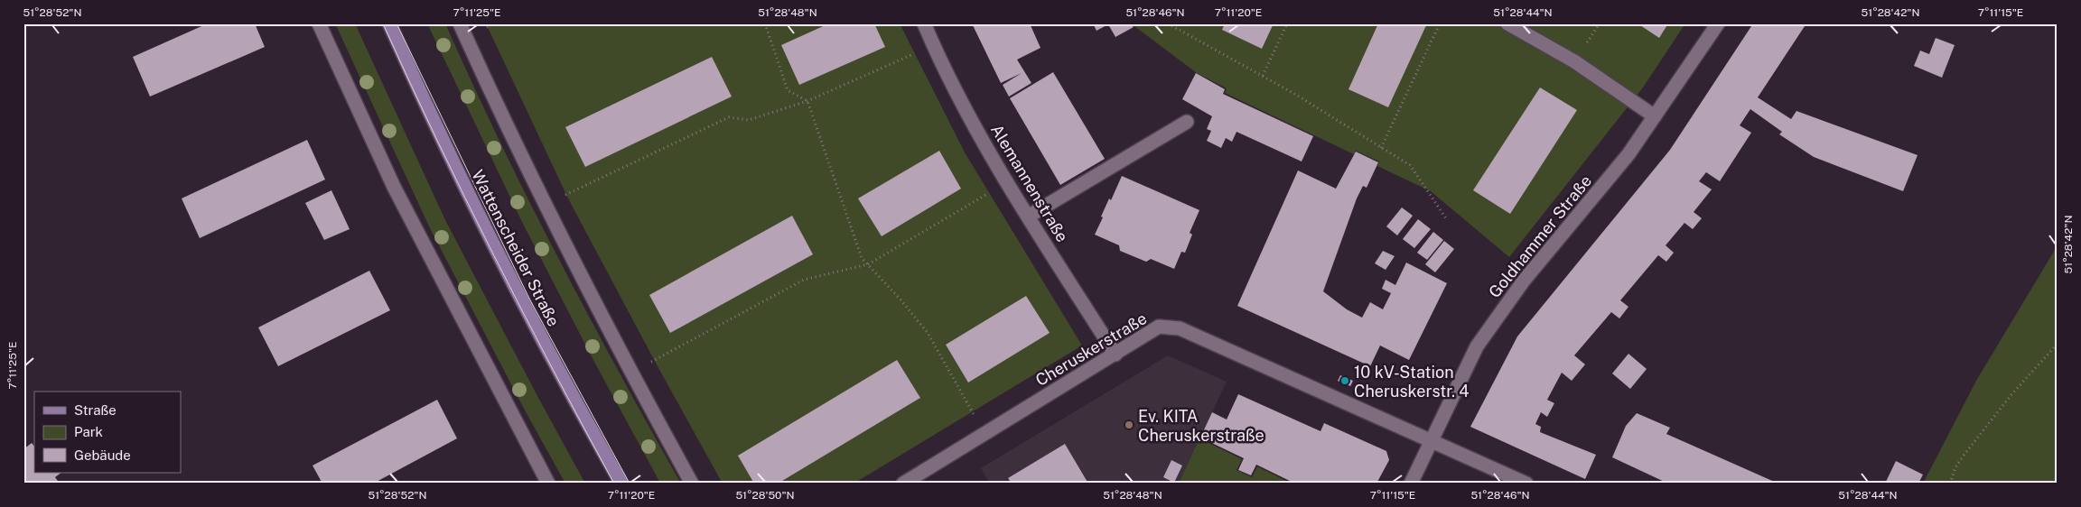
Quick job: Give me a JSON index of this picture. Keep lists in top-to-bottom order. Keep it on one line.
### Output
{"streets":{"main road":["Wattenscheider Straße"],"street":["Alemannenstraße","Goldhammer Straße","Cheruskerstraße"]},"crossings":[["Alemannenstraße","Cheruskerstraße"],["Goldhammer Straße","Cheruskerstraße"]],"places":["10 kV-Station Cheruskerstr. 4","Ev. KITA Cheruskerstraße"],"legend":["Straße","Park","Gebäude"],"coordinates":["51°28'52\"N","7°11'25\"E","51°28'48\"N","51°28'46\"N","7°11'20\"E","51°28'44\"N","51°28'42\"N","7°11'15\"E","51°28'50\"N"]}
